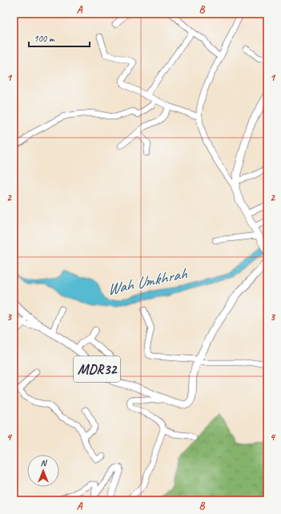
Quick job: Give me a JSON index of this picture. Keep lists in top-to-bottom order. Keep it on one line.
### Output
{"streets":{"main road":["MDR32"]},"water":["Wah Umkhrah"],"scale_bar":"100 m","north":"top","grid":{"columns":["A","B"],"rows":["1","2","3","4"]}}
